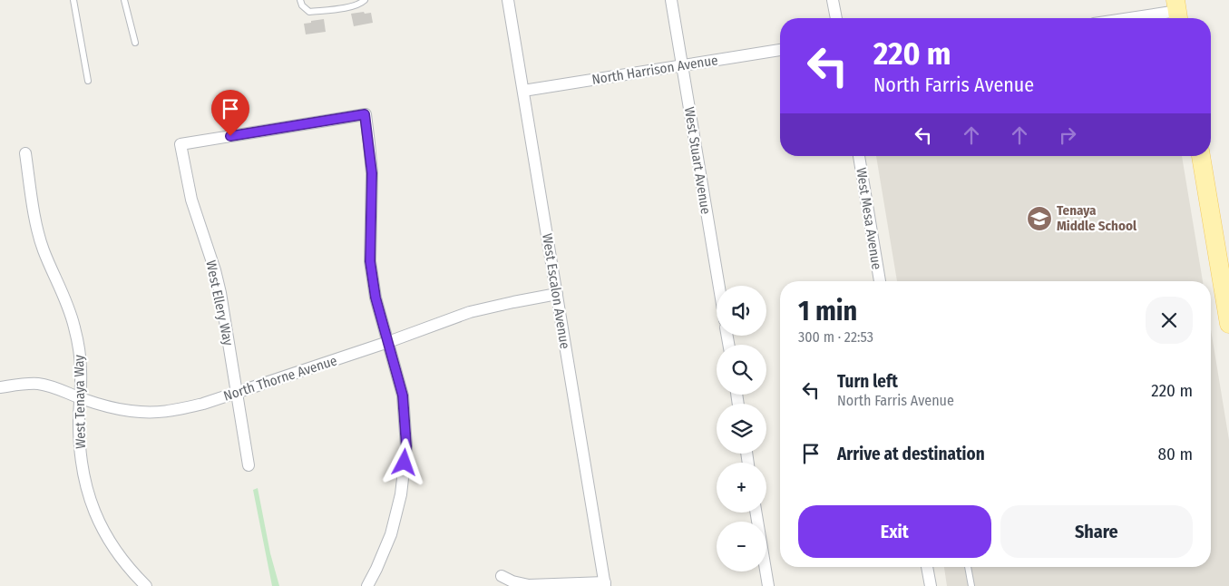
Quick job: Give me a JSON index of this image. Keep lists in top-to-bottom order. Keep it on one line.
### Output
{"streets":{"street":["North Harrison Avenue","West Stuart Avenue","West Mesa Avenue","West Escalon Avenue","West Ellery Way","North Thorne Avenue","West Tenaya Way"]},"crossings":[["North Harrison Avenue","West Stuart Avenue"],["North Harrison Avenue","West Escalon Avenue"],["West Escalon Avenue","North Thorne Avenue"],["West Ellery Way","North Thorne Avenue"],["North Thorne Avenue","West Tenaya Way"]],"places":{"school or university":["Tenaya Middle School"]},"page":{"turn":["220 m","North Farris Avenue"],"heading":["1 min","300 m · 22:53"],"map_buttons":["+","−"],"list":[{"name":"Turn left","note":"North Farris Avenue","value":"220 m"},{"name":"Arrive at destination","value":"80 m"}],"buttons":["Exit","Share"]}}
